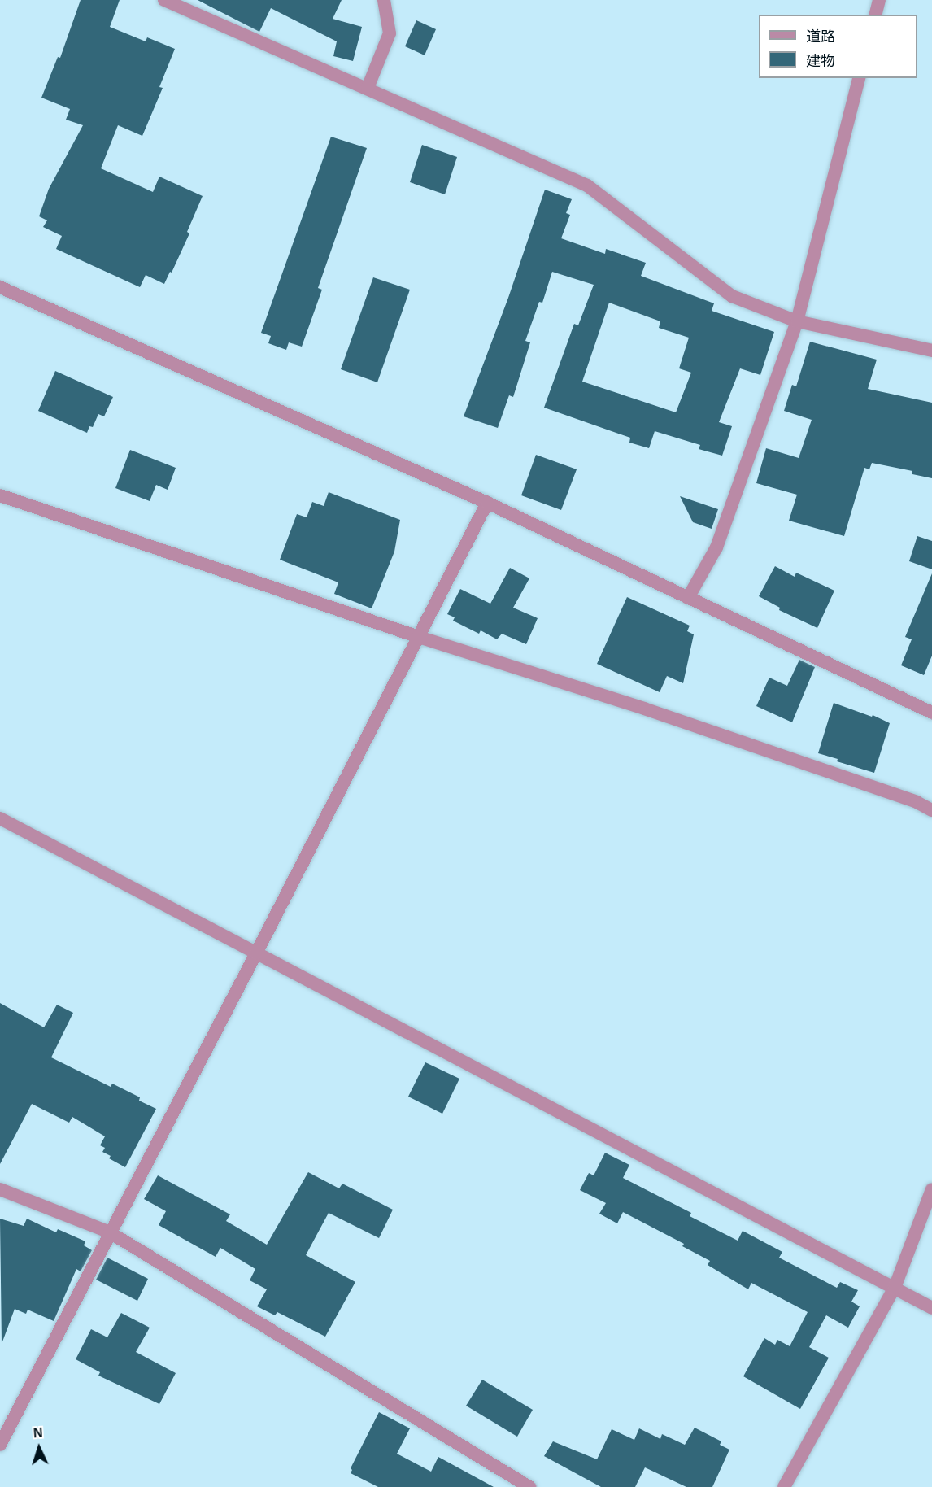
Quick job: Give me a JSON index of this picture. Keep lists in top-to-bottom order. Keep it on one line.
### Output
{"legend":["道路","建物"],"north":"top"}
